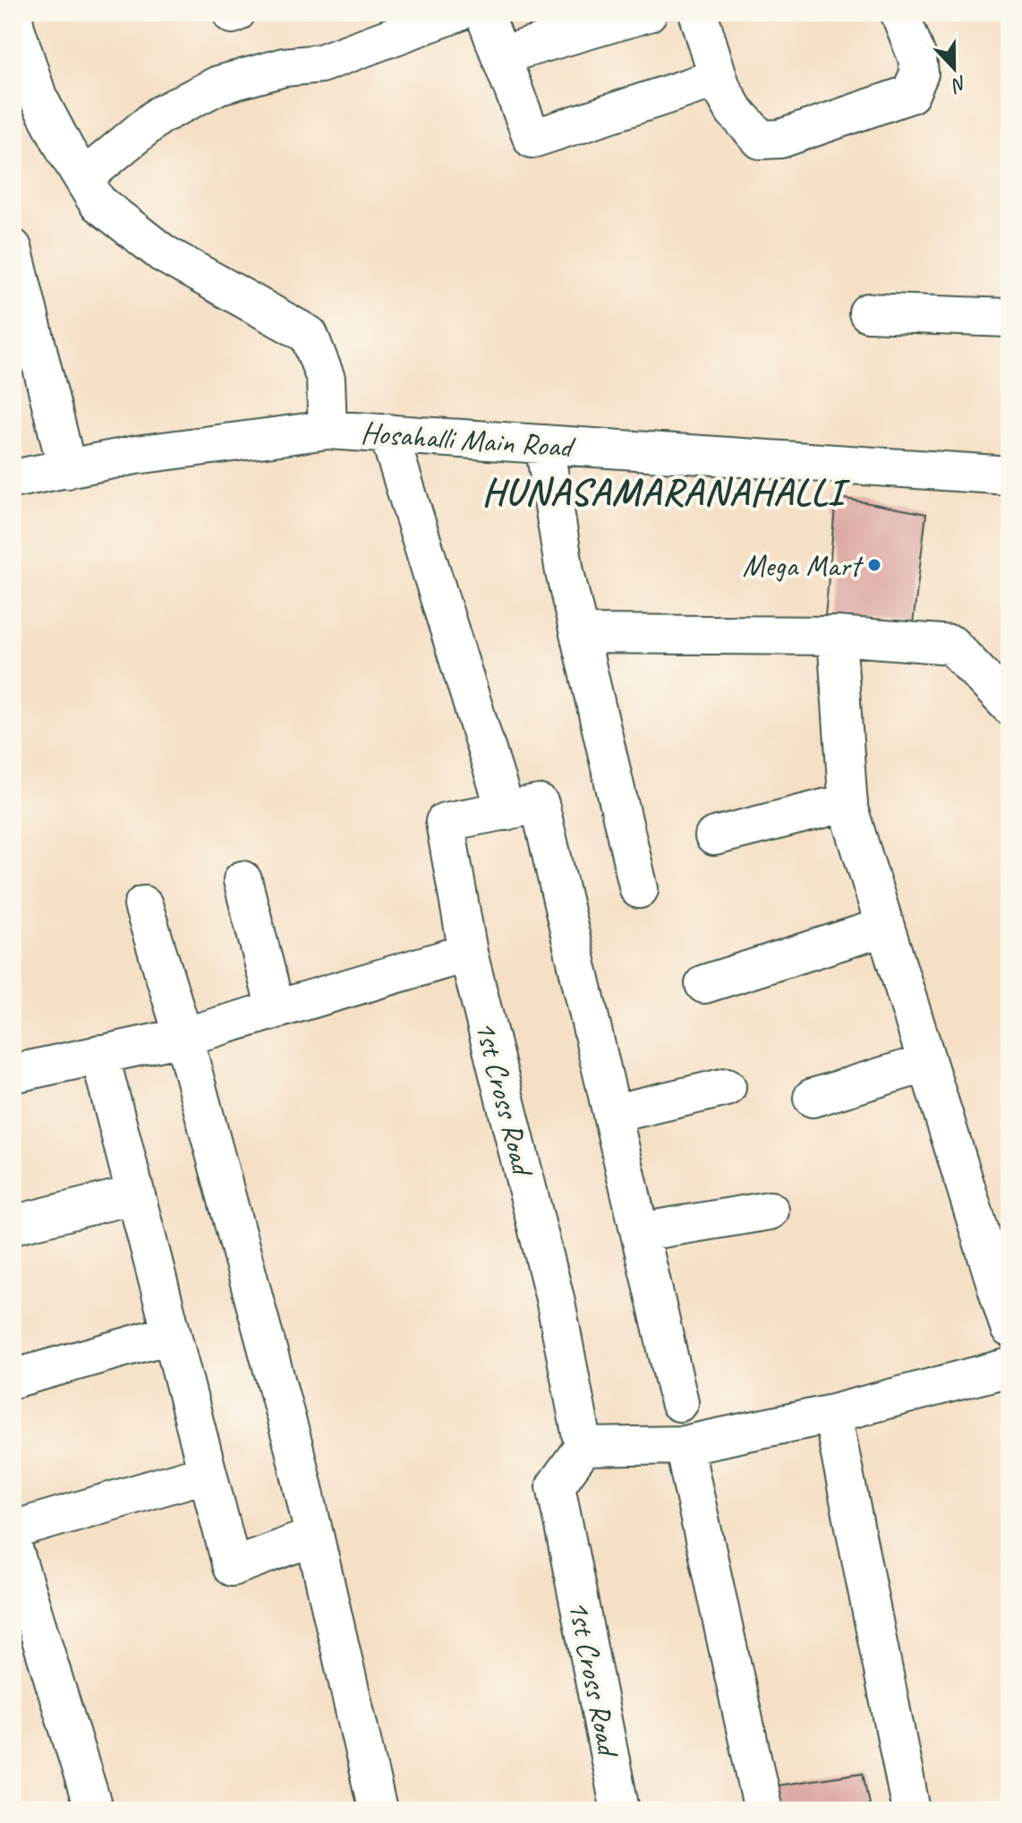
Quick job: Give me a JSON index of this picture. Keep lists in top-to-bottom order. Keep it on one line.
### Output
{"streets":{"street":["Hosahalli Main Road","1st Cross Road"]},"districts":["HUNASAMARANAHALLI"],"places":["Mega Mart"],"north":"bottom"}
